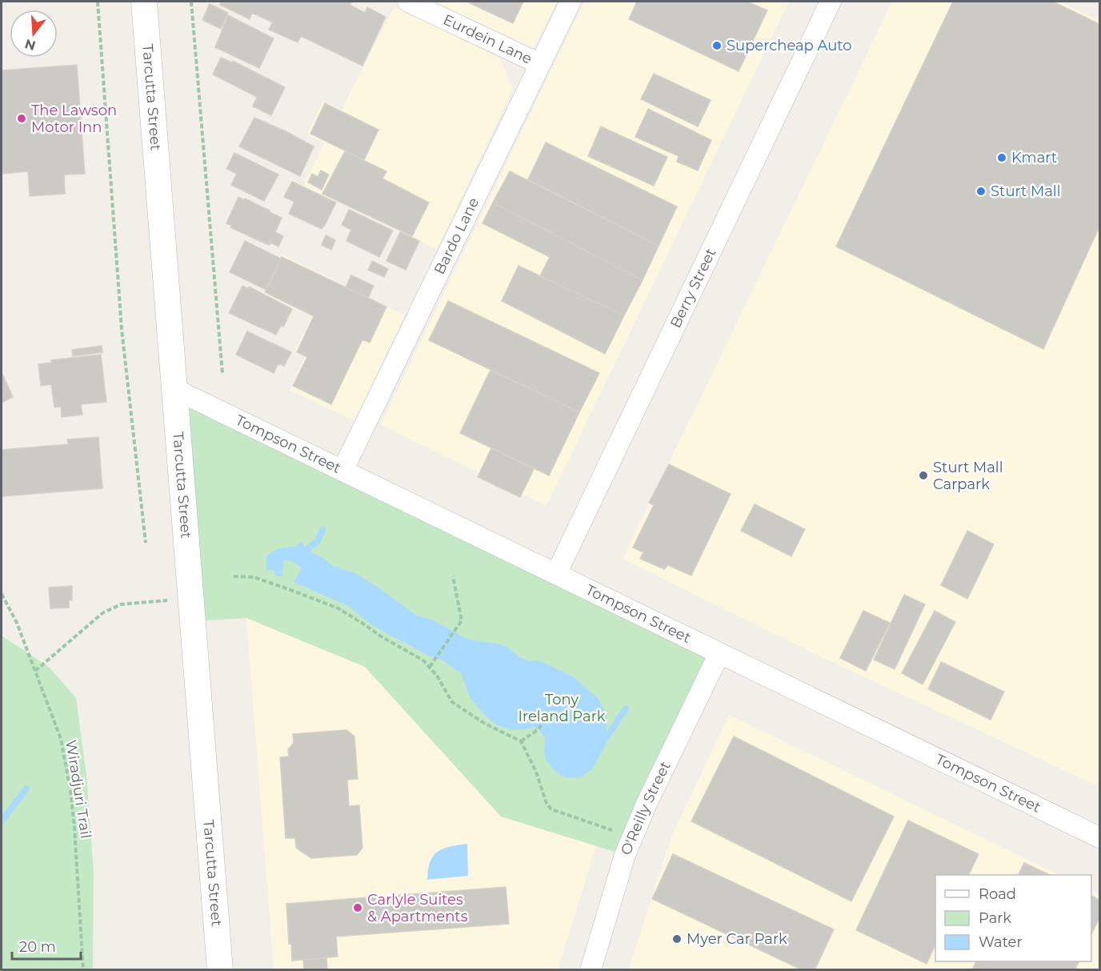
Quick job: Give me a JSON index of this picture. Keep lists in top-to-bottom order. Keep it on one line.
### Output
{"streets":{"street":["Eurdein Lane","Tarcutta Street","Bardo Lane","Berry Street","Tompson Street","O'Reilly Street"],"path":["Wiradjuri Trail"]},"crossings":[["Eurdein Lane","Bardo Lane"],["Tarcutta Street","Tompson Street"],["Bardo Lane","Tompson Street"],["Berry Street","Tompson Street"],["Tompson Street","O'Reilly Street"]],"parks":["Tony Ireland Park"],"places":["Supercheap Auto","The Lawson Motor Inn","Kmart","Sturt Mall","Sturt Mall Carpark","Carlyle Suites & Apartments","Myer Car Park"],"legend":["Road","Park","Water"],"scale_bar":"20 m","north":"bottom"}
